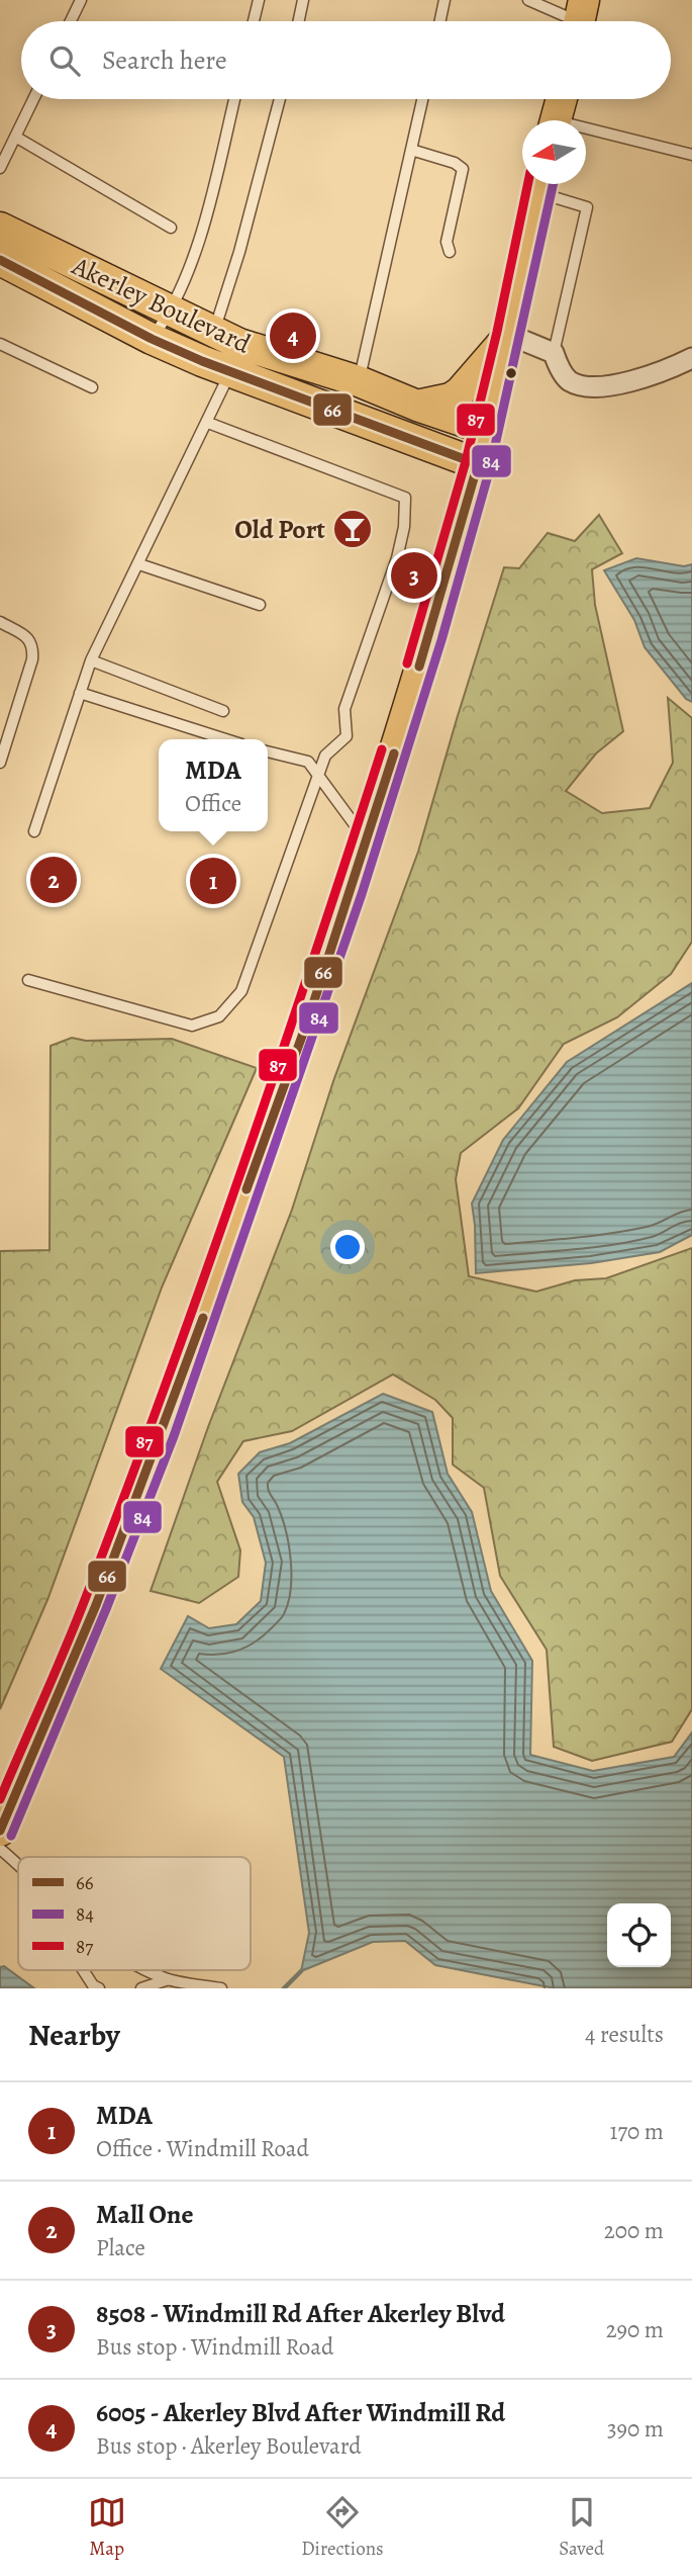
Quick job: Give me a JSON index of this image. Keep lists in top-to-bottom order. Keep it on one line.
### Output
{"streets":{"main road":["Akerley Boulevard"]},"places":{"bar":["Old Port"]},"lines":["transit line 84","transit line 87","transit line 66"],"legend":["66","84","87"],"north":"left","page":{"search":"Search here","pins":["4","3","2","1"],"popup":["MDA","Office"],"heading":["Nearby","4 results"],"list":[{"mark":"1","name":"MDA","note":"Office · Windmill Road","value":"170 m"},{"mark":"2","name":"Mall One","note":"Place","value":"200 m"},{"mark":"3","name":"8508 - Windmill Rd After Akerley Blvd","note":"Bus stop · Windmill Road","value":"290 m"},{"mark":"4","name":"6005 - Akerley Blvd After Windmill Rd","note":"Bus stop · Akerley Boulevard","value":"390 m"}],"nav":["Map","Directions","Saved"]}}
